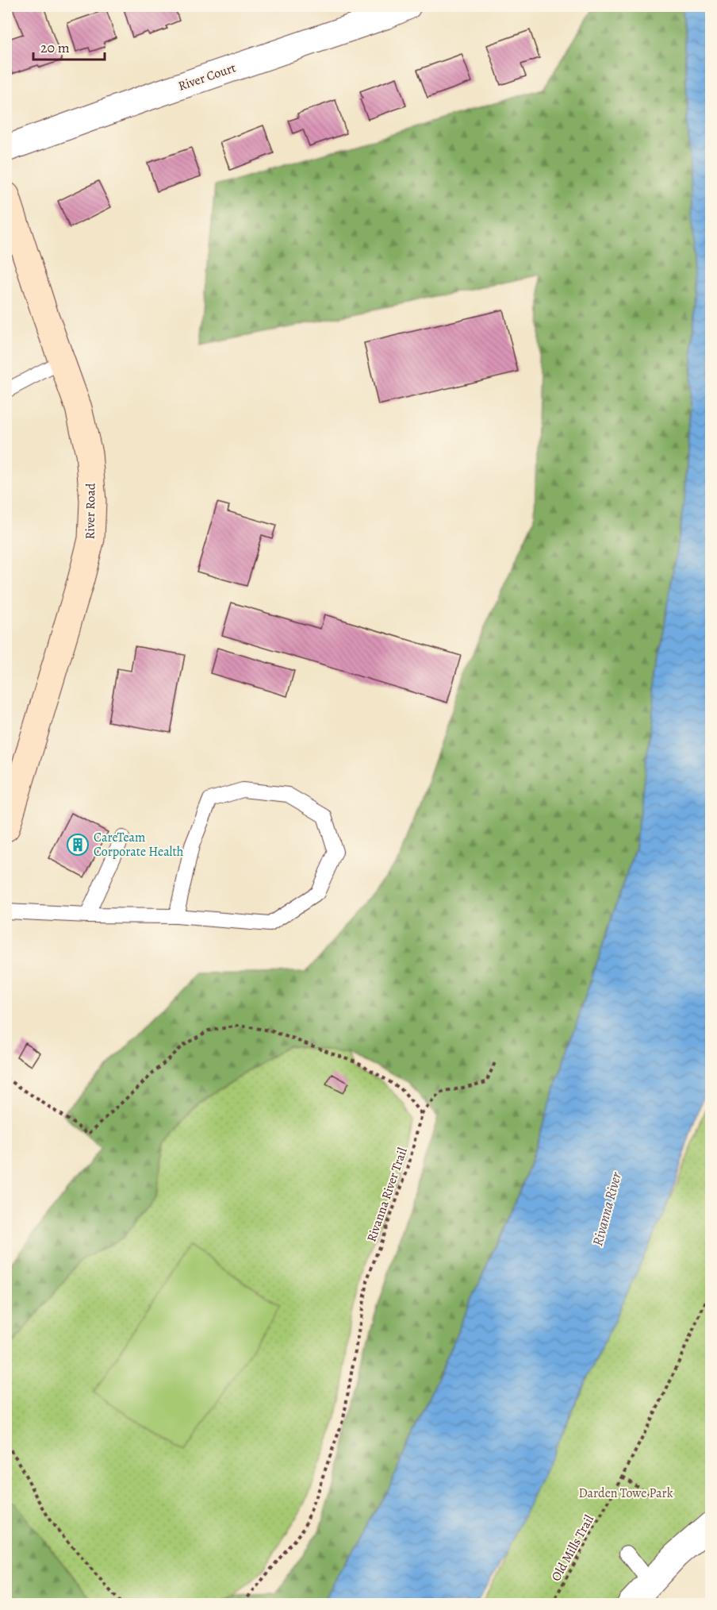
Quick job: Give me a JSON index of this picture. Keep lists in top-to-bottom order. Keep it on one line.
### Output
{"streets":{"street":["River Court","River Road"],"path":["Rivanna River Trail","Old Mills Trail"]},"water":["Rivanna River"],"parks":["Darden Towe Park"],"places":{"building":["CareTeam Corporate Health"]},"scale_bar":"20 m"}
